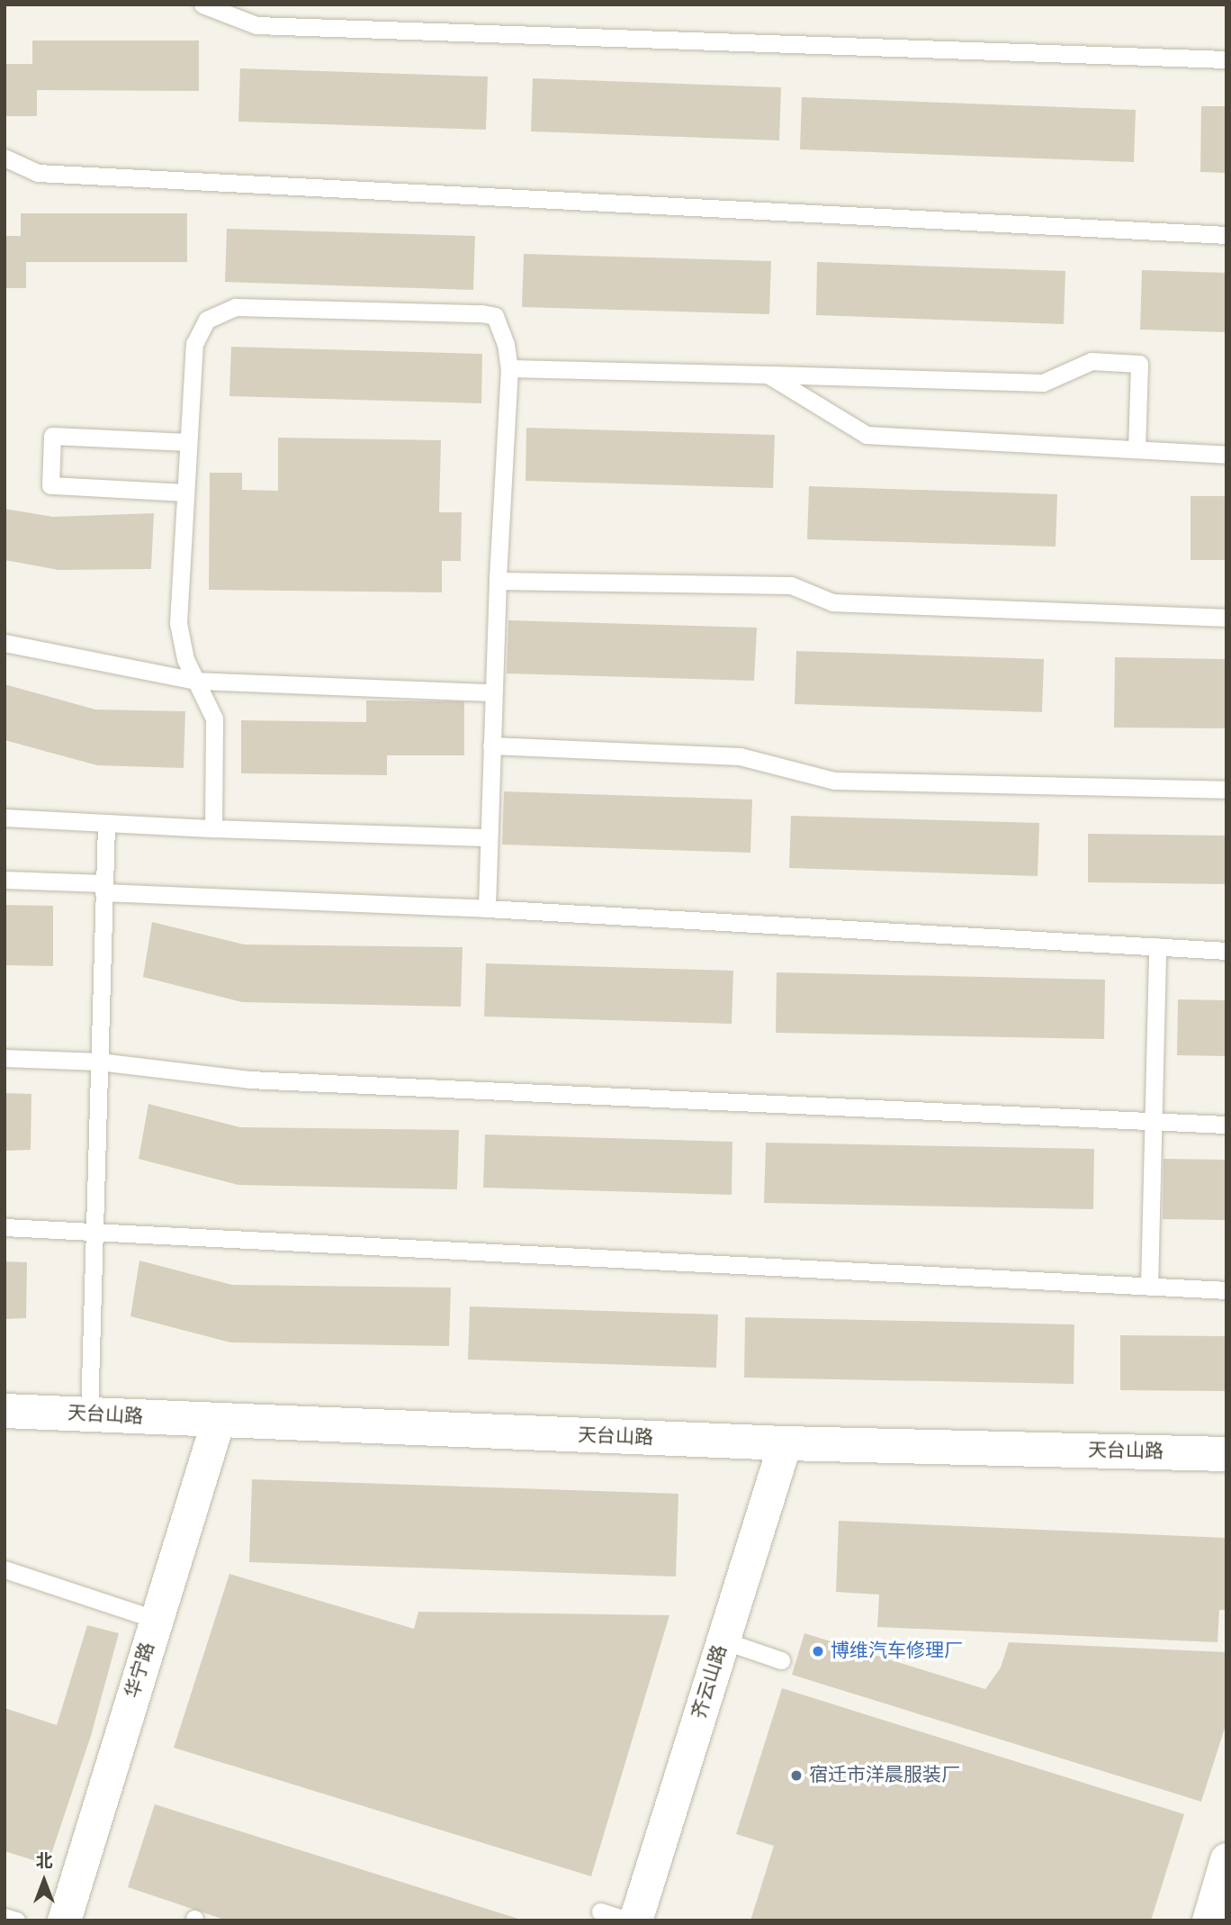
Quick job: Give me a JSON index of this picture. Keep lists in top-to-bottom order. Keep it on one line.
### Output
{"streets":{"street":["天台山路","华宁路","齐云山路"]},"crossings":[["天台山路","华宁路"],["天台山路","齐云山路"]],"places":["博维汽车修理厂","宿迁市洋晨服装厂"],"north":"top"}
